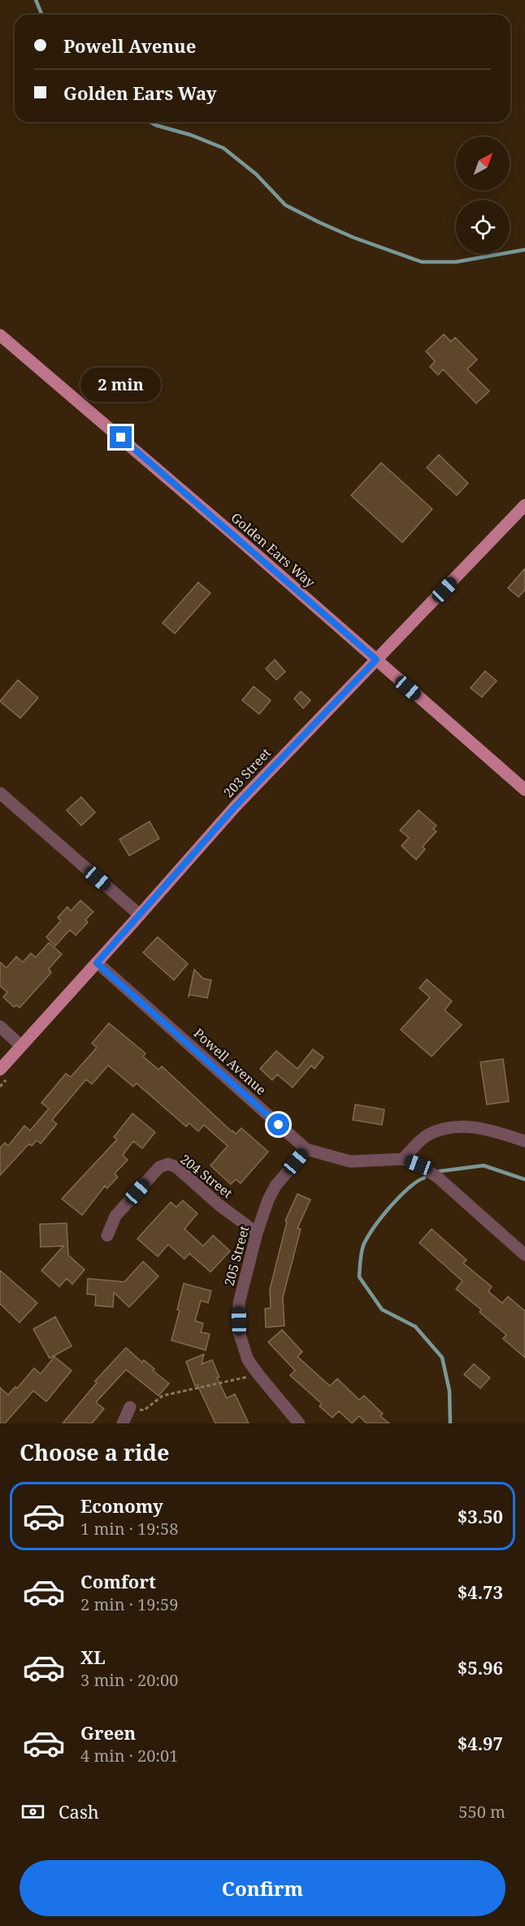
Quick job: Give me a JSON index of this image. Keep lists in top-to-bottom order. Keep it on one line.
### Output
{"streets":{"main road":["Golden Ears Way","203 Street"],"street":["Powell Avenue","204 Street","205 Street"]},"crossings":[["Golden Ears Way","203 Street"],["203 Street","Powell Avenue"],["Powell Avenue","205 Street"],["204 Street","205 Street"]],"north":"top right","page":{"banner":["Powell Avenue","Golden Ears Way"],"bubble":"2 min","heading":"Choose a ride","list":[{"name":"Economy","note":"1 min · 19:58","value":"$3.50"},{"name":"Comfort","note":"2 min · 19:59","value":"$4.73"},{"name":"XL","note":"3 min · 20:00","value":"$5.96"},{"name":"Green","note":"4 min · 20:01","value":"$4.97"}],"pay":["Cash","550 m"],"buttons":"Confirm"}}
